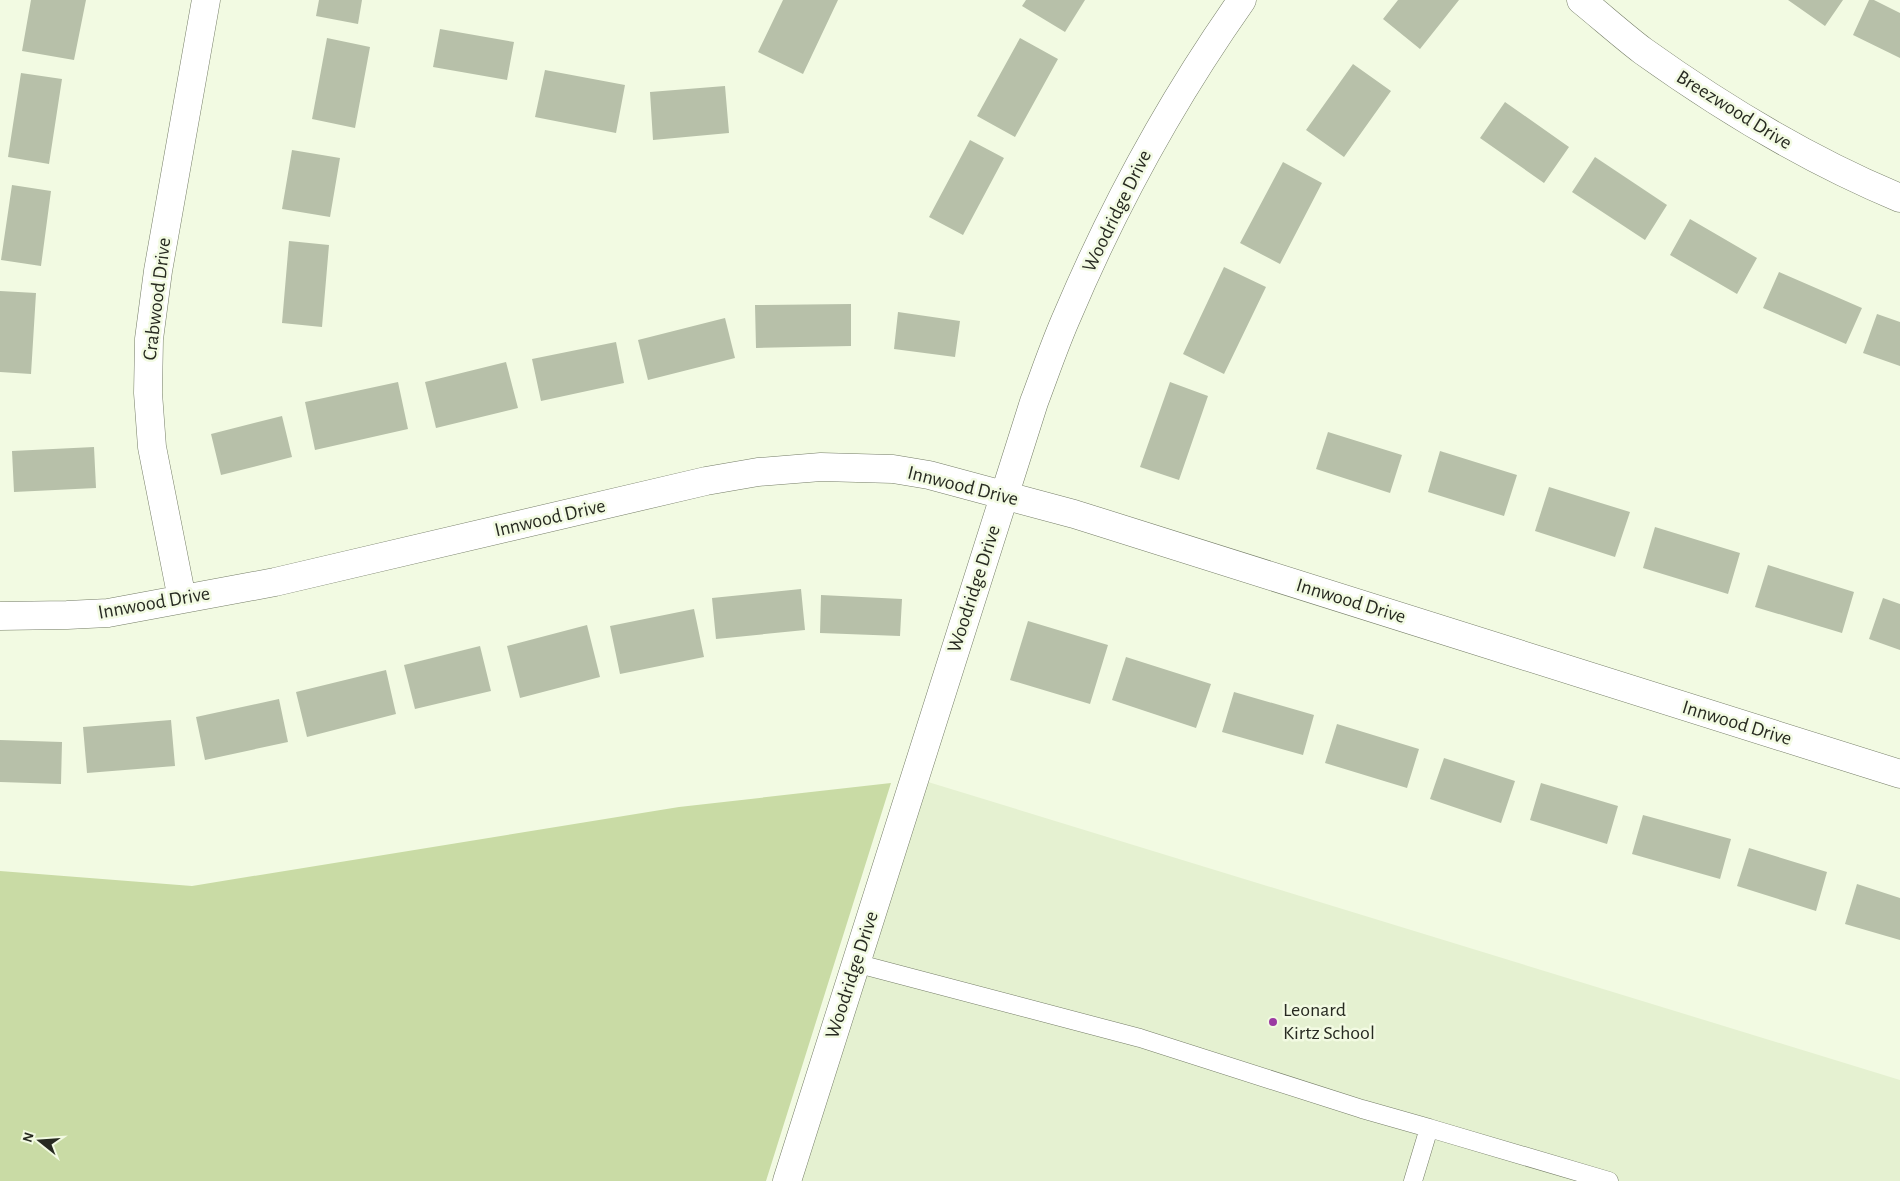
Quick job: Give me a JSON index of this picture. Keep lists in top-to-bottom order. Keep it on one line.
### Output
{"streets":{"street":["Breezwood Drive","Woodridge Drive","Crabwood Drive","Innwood Drive"]},"crossings":[["Woodridge Drive","Innwood Drive"],["Crabwood Drive","Innwood Drive"]],"places":["Leonard Kirtz School"],"north":"left"}
